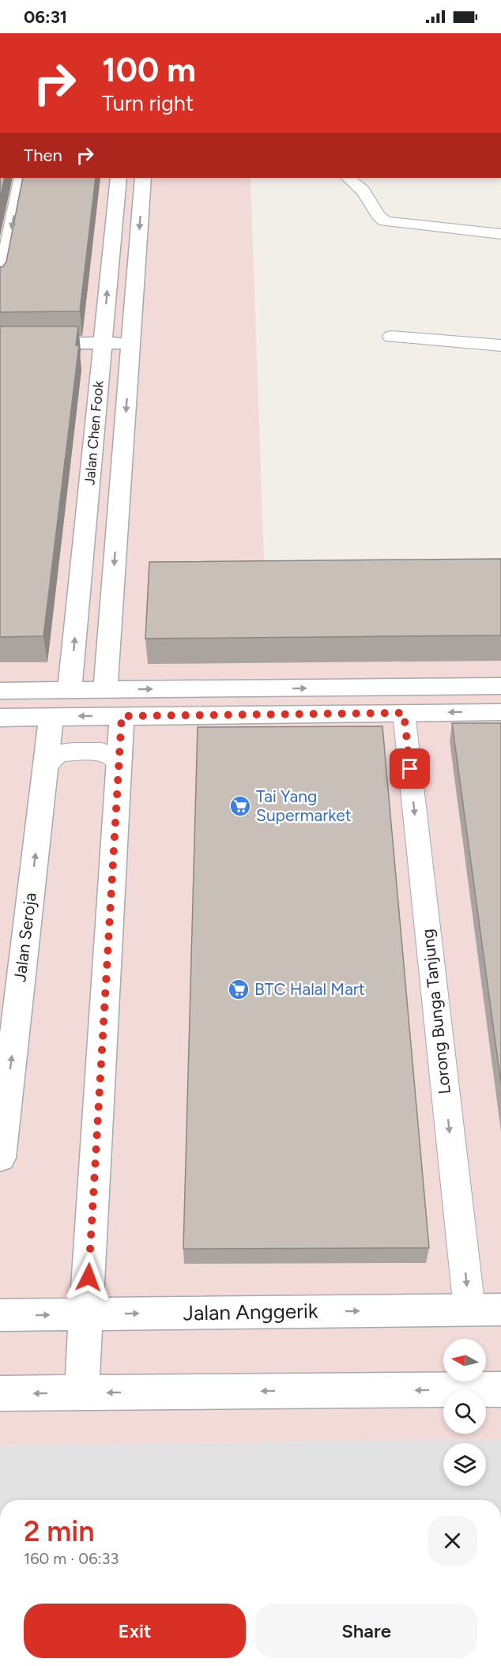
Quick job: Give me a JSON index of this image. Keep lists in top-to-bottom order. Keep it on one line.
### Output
{"streets":{"street":["Jalan Chen Fook","Jalan Seroja","Jalan Anggerik"],"lane":["Lorong Bunga Tanjung"]},"crossings":[["Lorong Bunga Tanjung","Jalan Anggerik"]],"one_way":["Lorong Bunga Tanjung"],"places":{"supermarket":["Tai Yang Supermarket","BTC Halal Mart"]},"north":"left","page":{"status":"06:31","turn":["100 m","Turn right"],"then":"Then","heading":["2 min","160 m · 06:33"],"buttons":["Exit","Share"]}}
